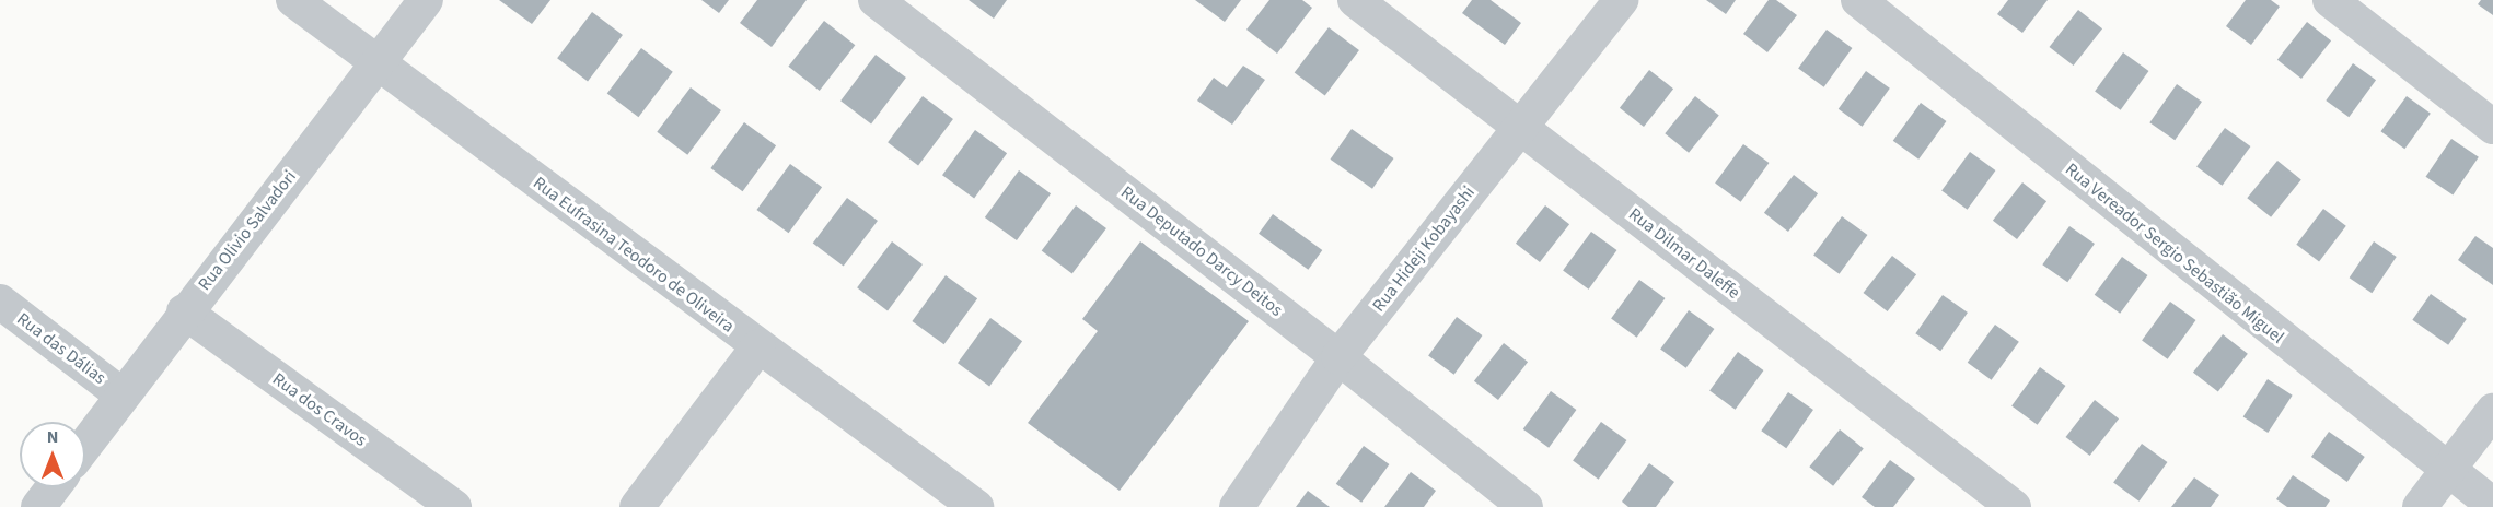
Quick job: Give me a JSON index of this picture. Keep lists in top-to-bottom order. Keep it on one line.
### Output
{"streets":{"street":["Rua Olivio Salvadori","Rua Hideji Kobayashi","Rua Deputado Darcy Deitos","Rua Dilmar Daleffe","Rua Vereador Sergio Sebastião Miguel","Rua Eufrasina Teodoro de Oliveira","Rua das Dálias","Rua dos Cravos"]},"crossings":[["Rua Olivio Salvadori","Rua Eufrasina Teodoro de Oliveira"],["Rua Olivio Salvadori","Rua das Dálias"],["Rua Olivio Salvadori","Rua dos Cravos"],["Rua Hideji Kobayashi","Rua Deputado Darcy Deitos"],["Rua Hideji Kobayashi","Rua Dilmar Daleffe"]],"north":"top"}
